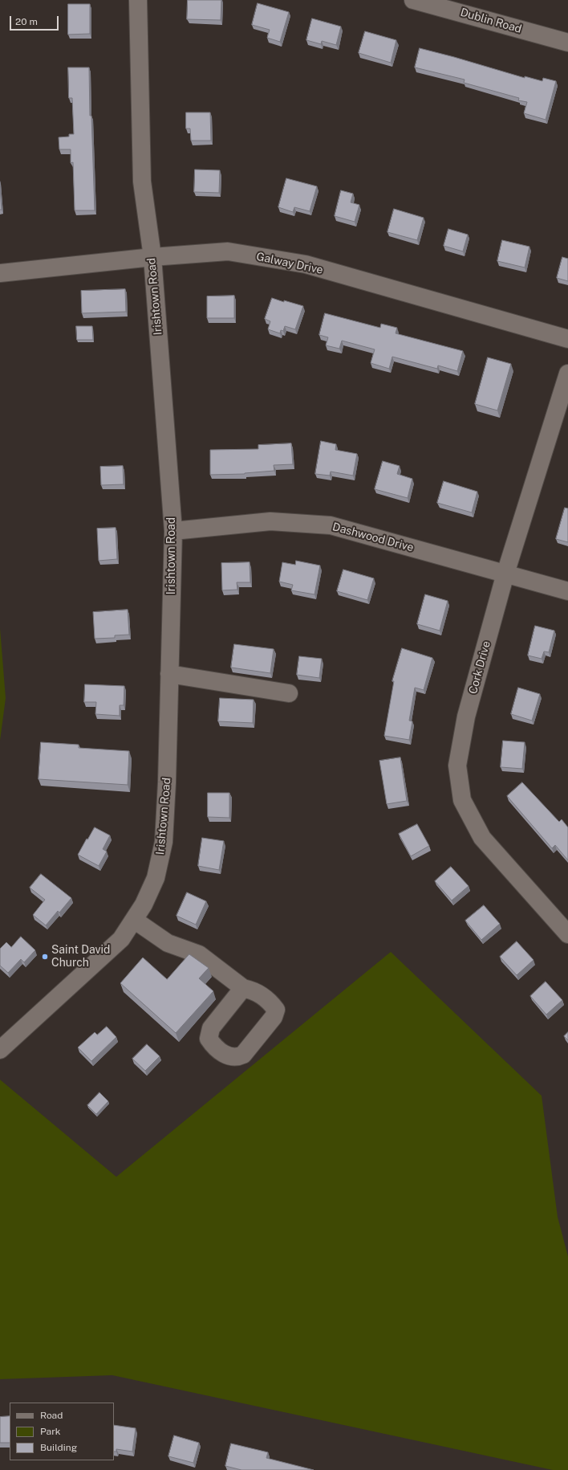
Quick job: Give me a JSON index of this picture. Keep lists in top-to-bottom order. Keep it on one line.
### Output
{"streets":{"street":["Dublin Road","Galway Drive","Irishtown Road","Dashwood Drive","Cork Drive"]},"crossings":[["Galway Drive","Irishtown Road"],["Irishtown Road","Dashwood Drive"],["Dashwood Drive","Cork Drive"]],"places":["Saint David Church"],"legend":["Road","Park","Building"],"scale_bar":"20 m"}
